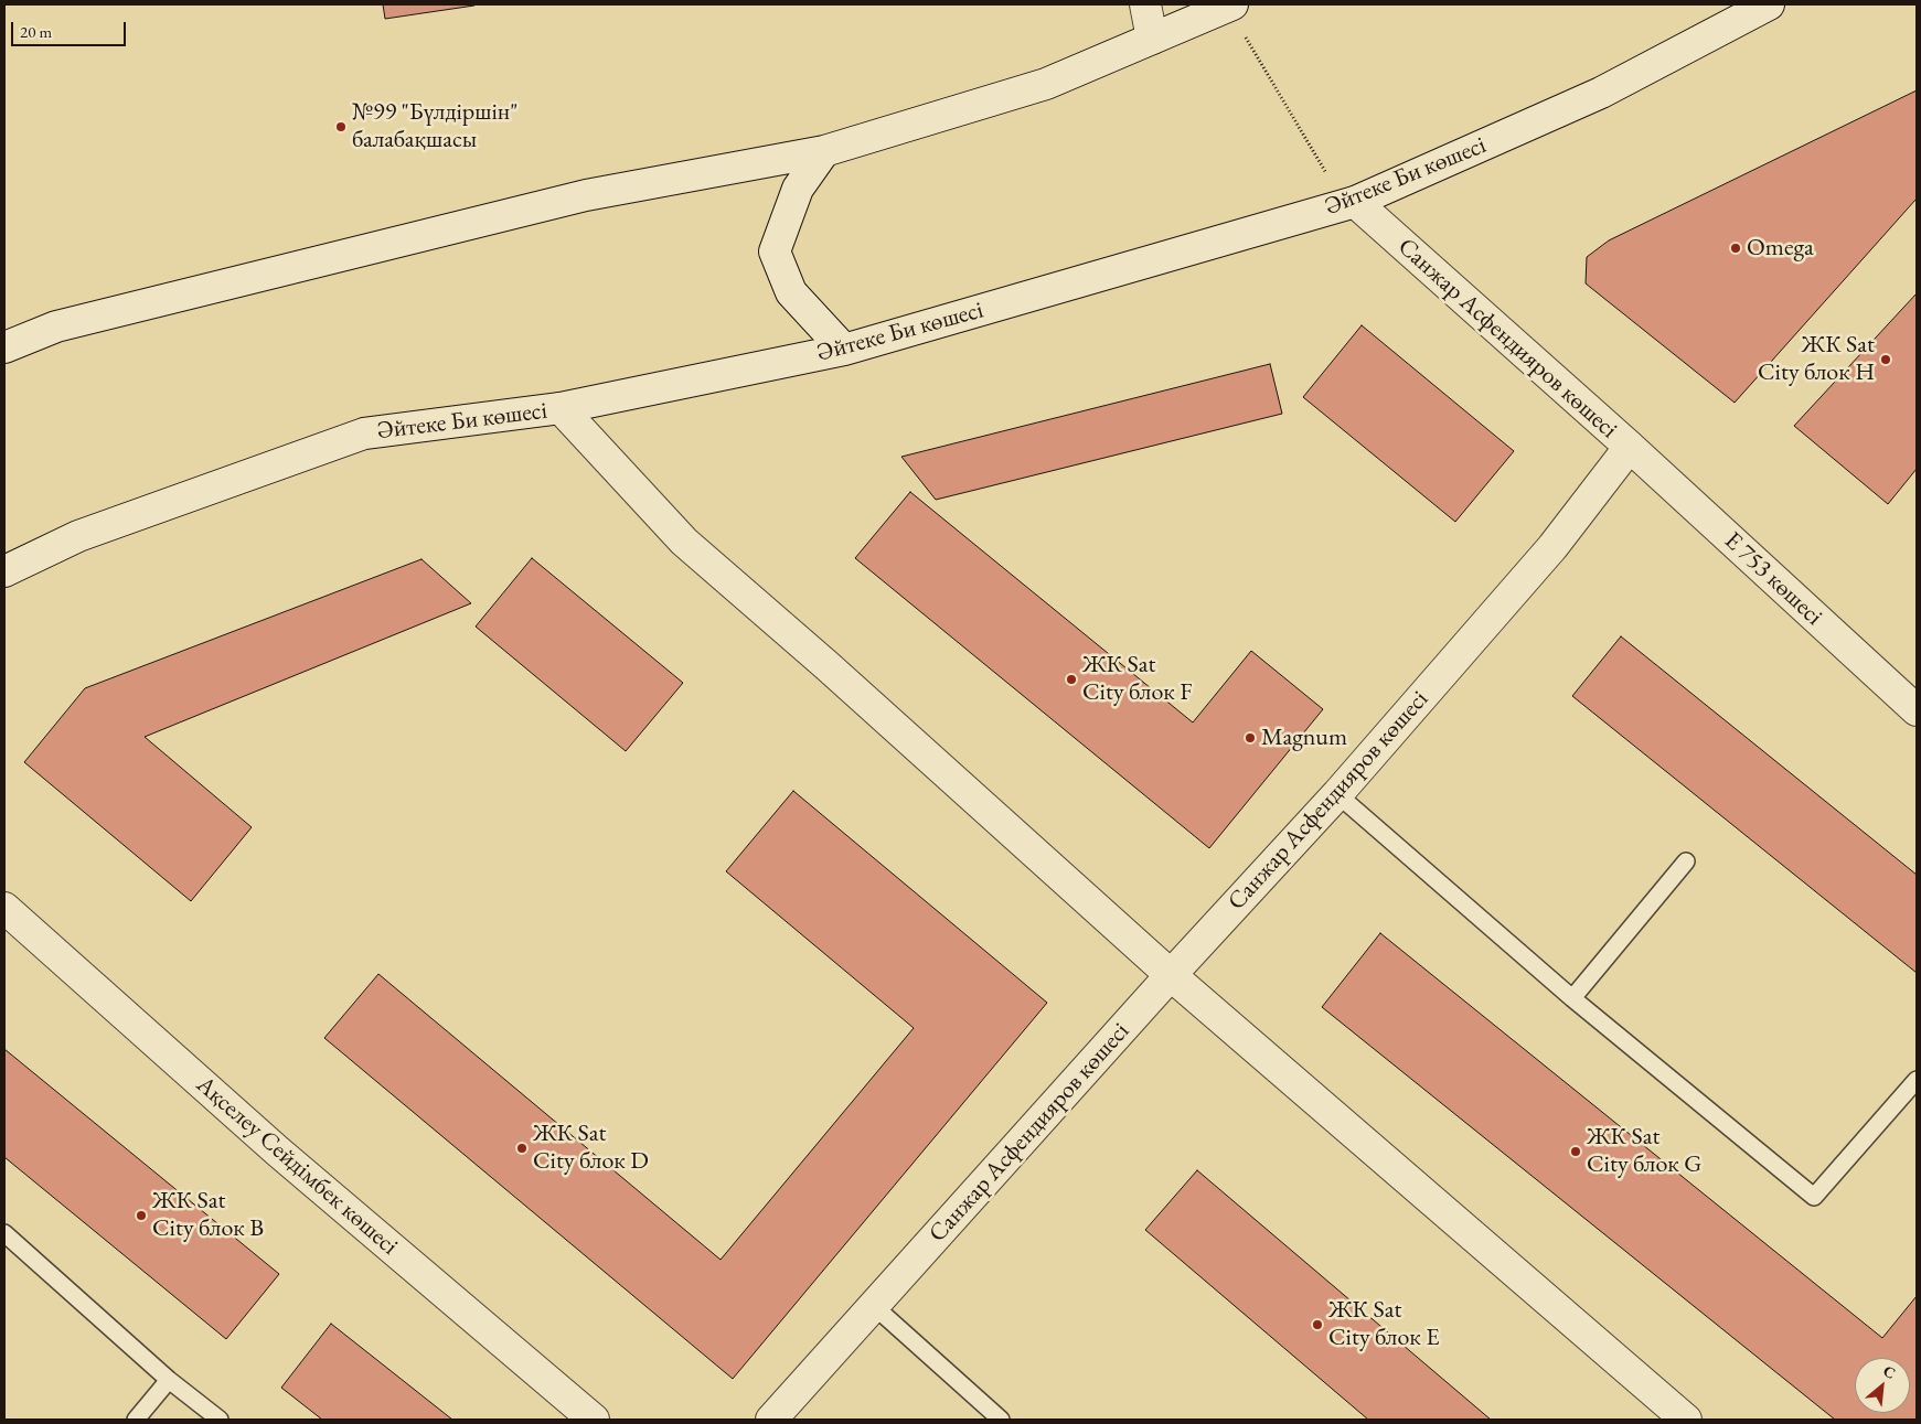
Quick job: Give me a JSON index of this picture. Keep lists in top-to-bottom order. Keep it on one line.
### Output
{"streets":{"street":["Әйтеке Би көшесі","Санжар Асфендияров көшесі","Е 753 көшесі","Ақселеу Сейдімбек көшесі"]},"crossings":[["Әйтеке Би көшесі","Санжар Асфендияров көшесі"],["Санжар Асфендияров көшесі","Е 753 көшесі"]],"places":["№99 \"Бүлдіршін\" балабақшасы","Omega","ЖК Sat City блок H","ЖК Sat City блок F","Magnum","ЖК Sat City блок D","ЖК Sat City блок G","ЖК Sat City блок B","ЖК Sat City блок E"],"scale_bar":"20 m","north":"top right"}
